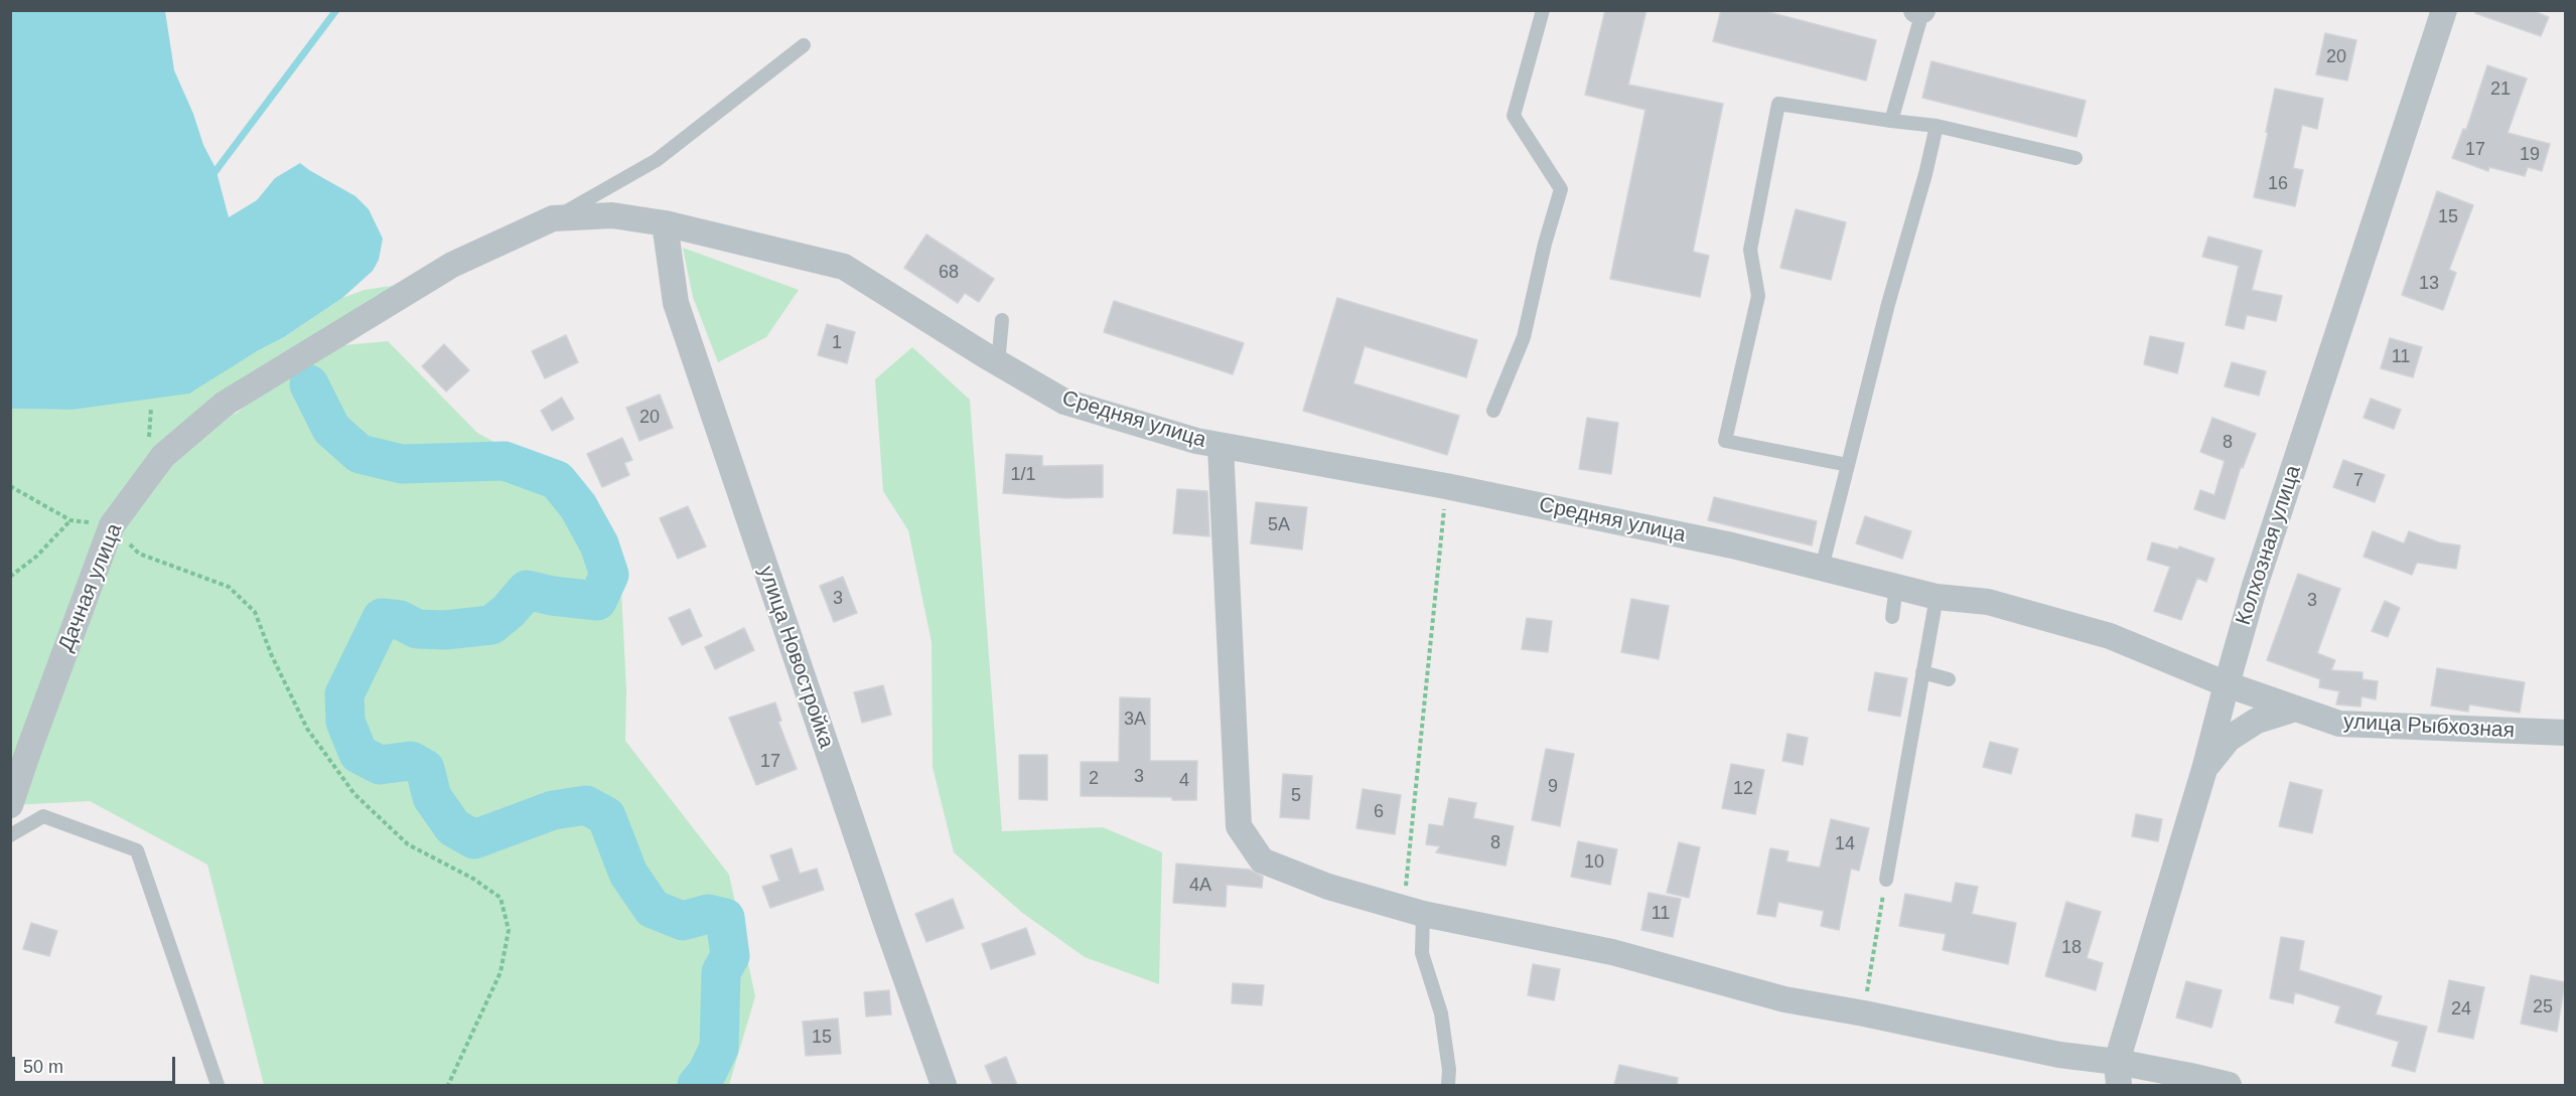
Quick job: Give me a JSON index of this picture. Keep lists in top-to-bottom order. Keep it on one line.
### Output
{"streets":{"street":["Средняя улица","Колхозная улица","Дачная улица","улица Новостройка","улица Рыбхозная"]},"crossings":[["Средняя улица","Колхозная улица"],["Средняя улица","Дачная улица"],["Средняя улица","улица Новостройка"],["Средняя улица","улица Рыбхозная"],["Колхозная улица","улица Рыбхозная"]],"house_numbers":["20","21","17","19","16","15","68","13","1","11","20","8","1/1","7","5А","3","3","3А","17","3","2","4","9","12","5","6","8","14","10","4А","11","18","25","24","15"],"scale_bar":"50 m"}
